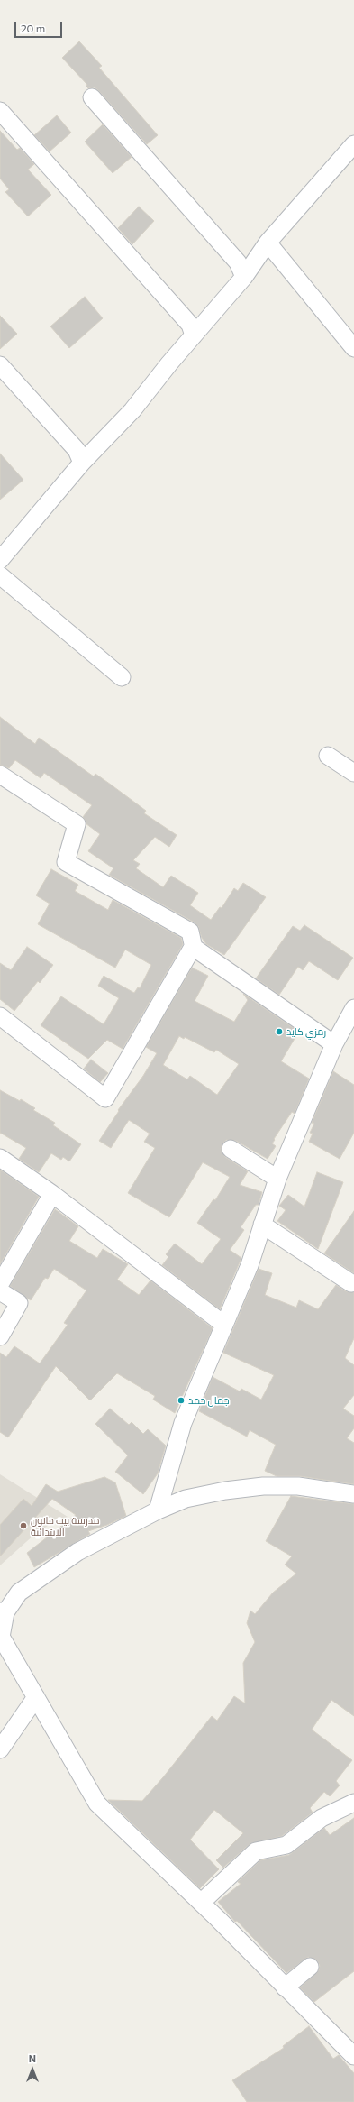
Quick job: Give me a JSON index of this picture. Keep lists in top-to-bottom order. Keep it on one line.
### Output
{"places":["رمزي كايد","جمال حمد","مدرسة بيت حانون الابتدائية"],"scale_bar":"20 m","north":"top"}
